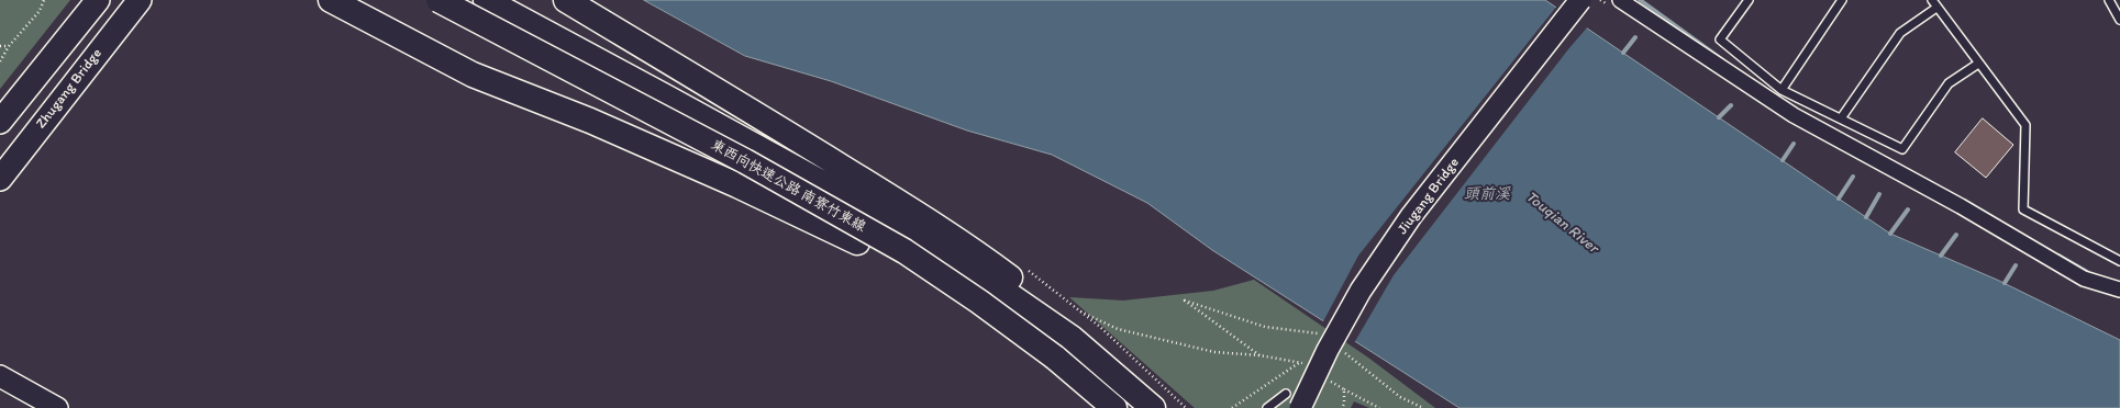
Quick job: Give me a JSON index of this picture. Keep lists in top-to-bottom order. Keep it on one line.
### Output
{"streets":{"highway":["東西向快速公路 南寮竹東線"],"main road":["Zhugang Bridge","Jiugang Bridge"]},"water":["頭前溪","Touqian River"]}
